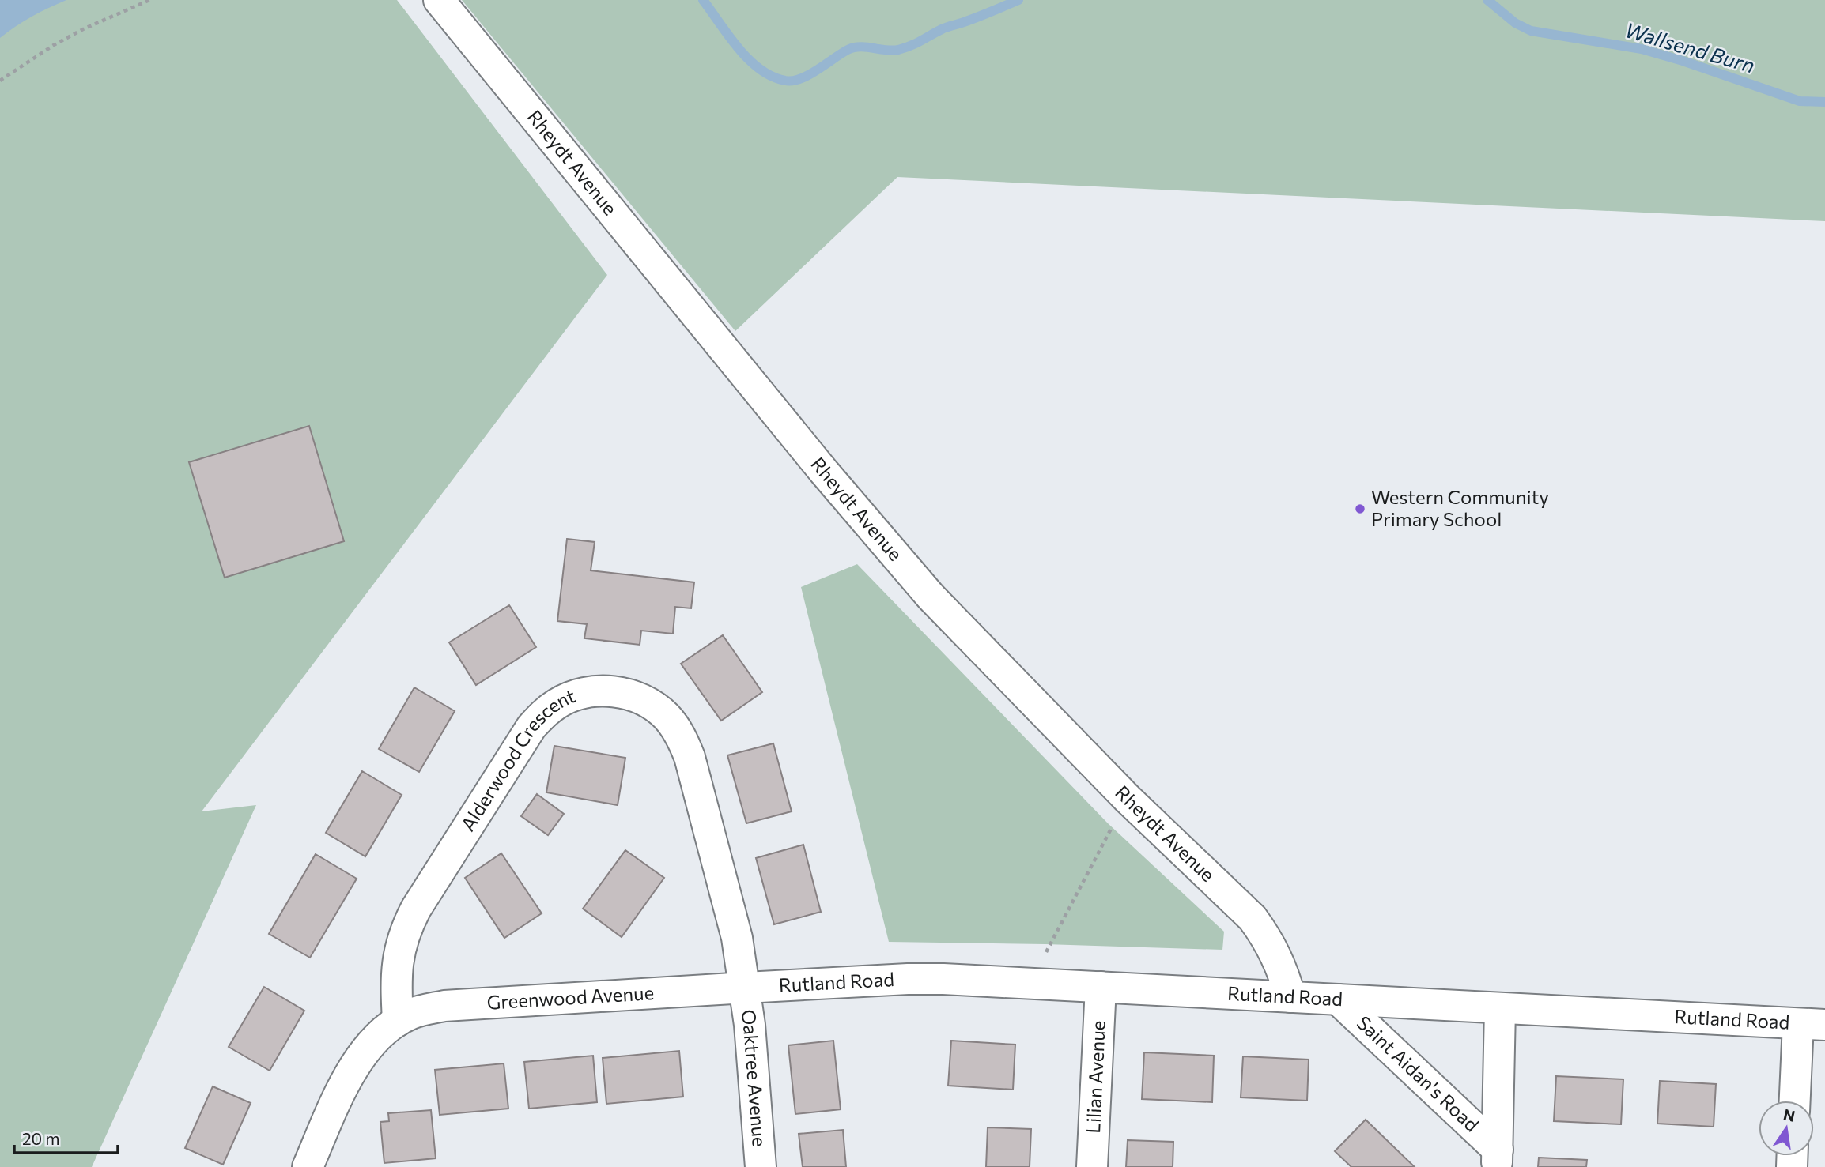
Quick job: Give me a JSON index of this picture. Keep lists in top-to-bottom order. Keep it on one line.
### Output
{"streets":{"street":["Rheydt Avenue","Alderwood Crescent","Rutland Road","Greenwood Avenue","Saint Aidan's Road","Lilian Avenue","Oaktree Avenue"]},"crossings":[["Rheydt Avenue","Rutland Road"],["Alderwood Crescent","Rutland Road"],["Alderwood Crescent","Greenwood Avenue"],["Alderwood Crescent","Oaktree Avenue"],["Rutland Road","Greenwood Avenue"],["Rutland Road","Saint Aidan's Road"],["Rutland Road","Lilian Avenue"],["Rutland Road","Oaktree Avenue"],["Greenwood Avenue","Oaktree Avenue"]],"water":["Wallsend Burn"],"places":["Western Community Primary School"],"scale_bar":"20 m","north":"top"}
